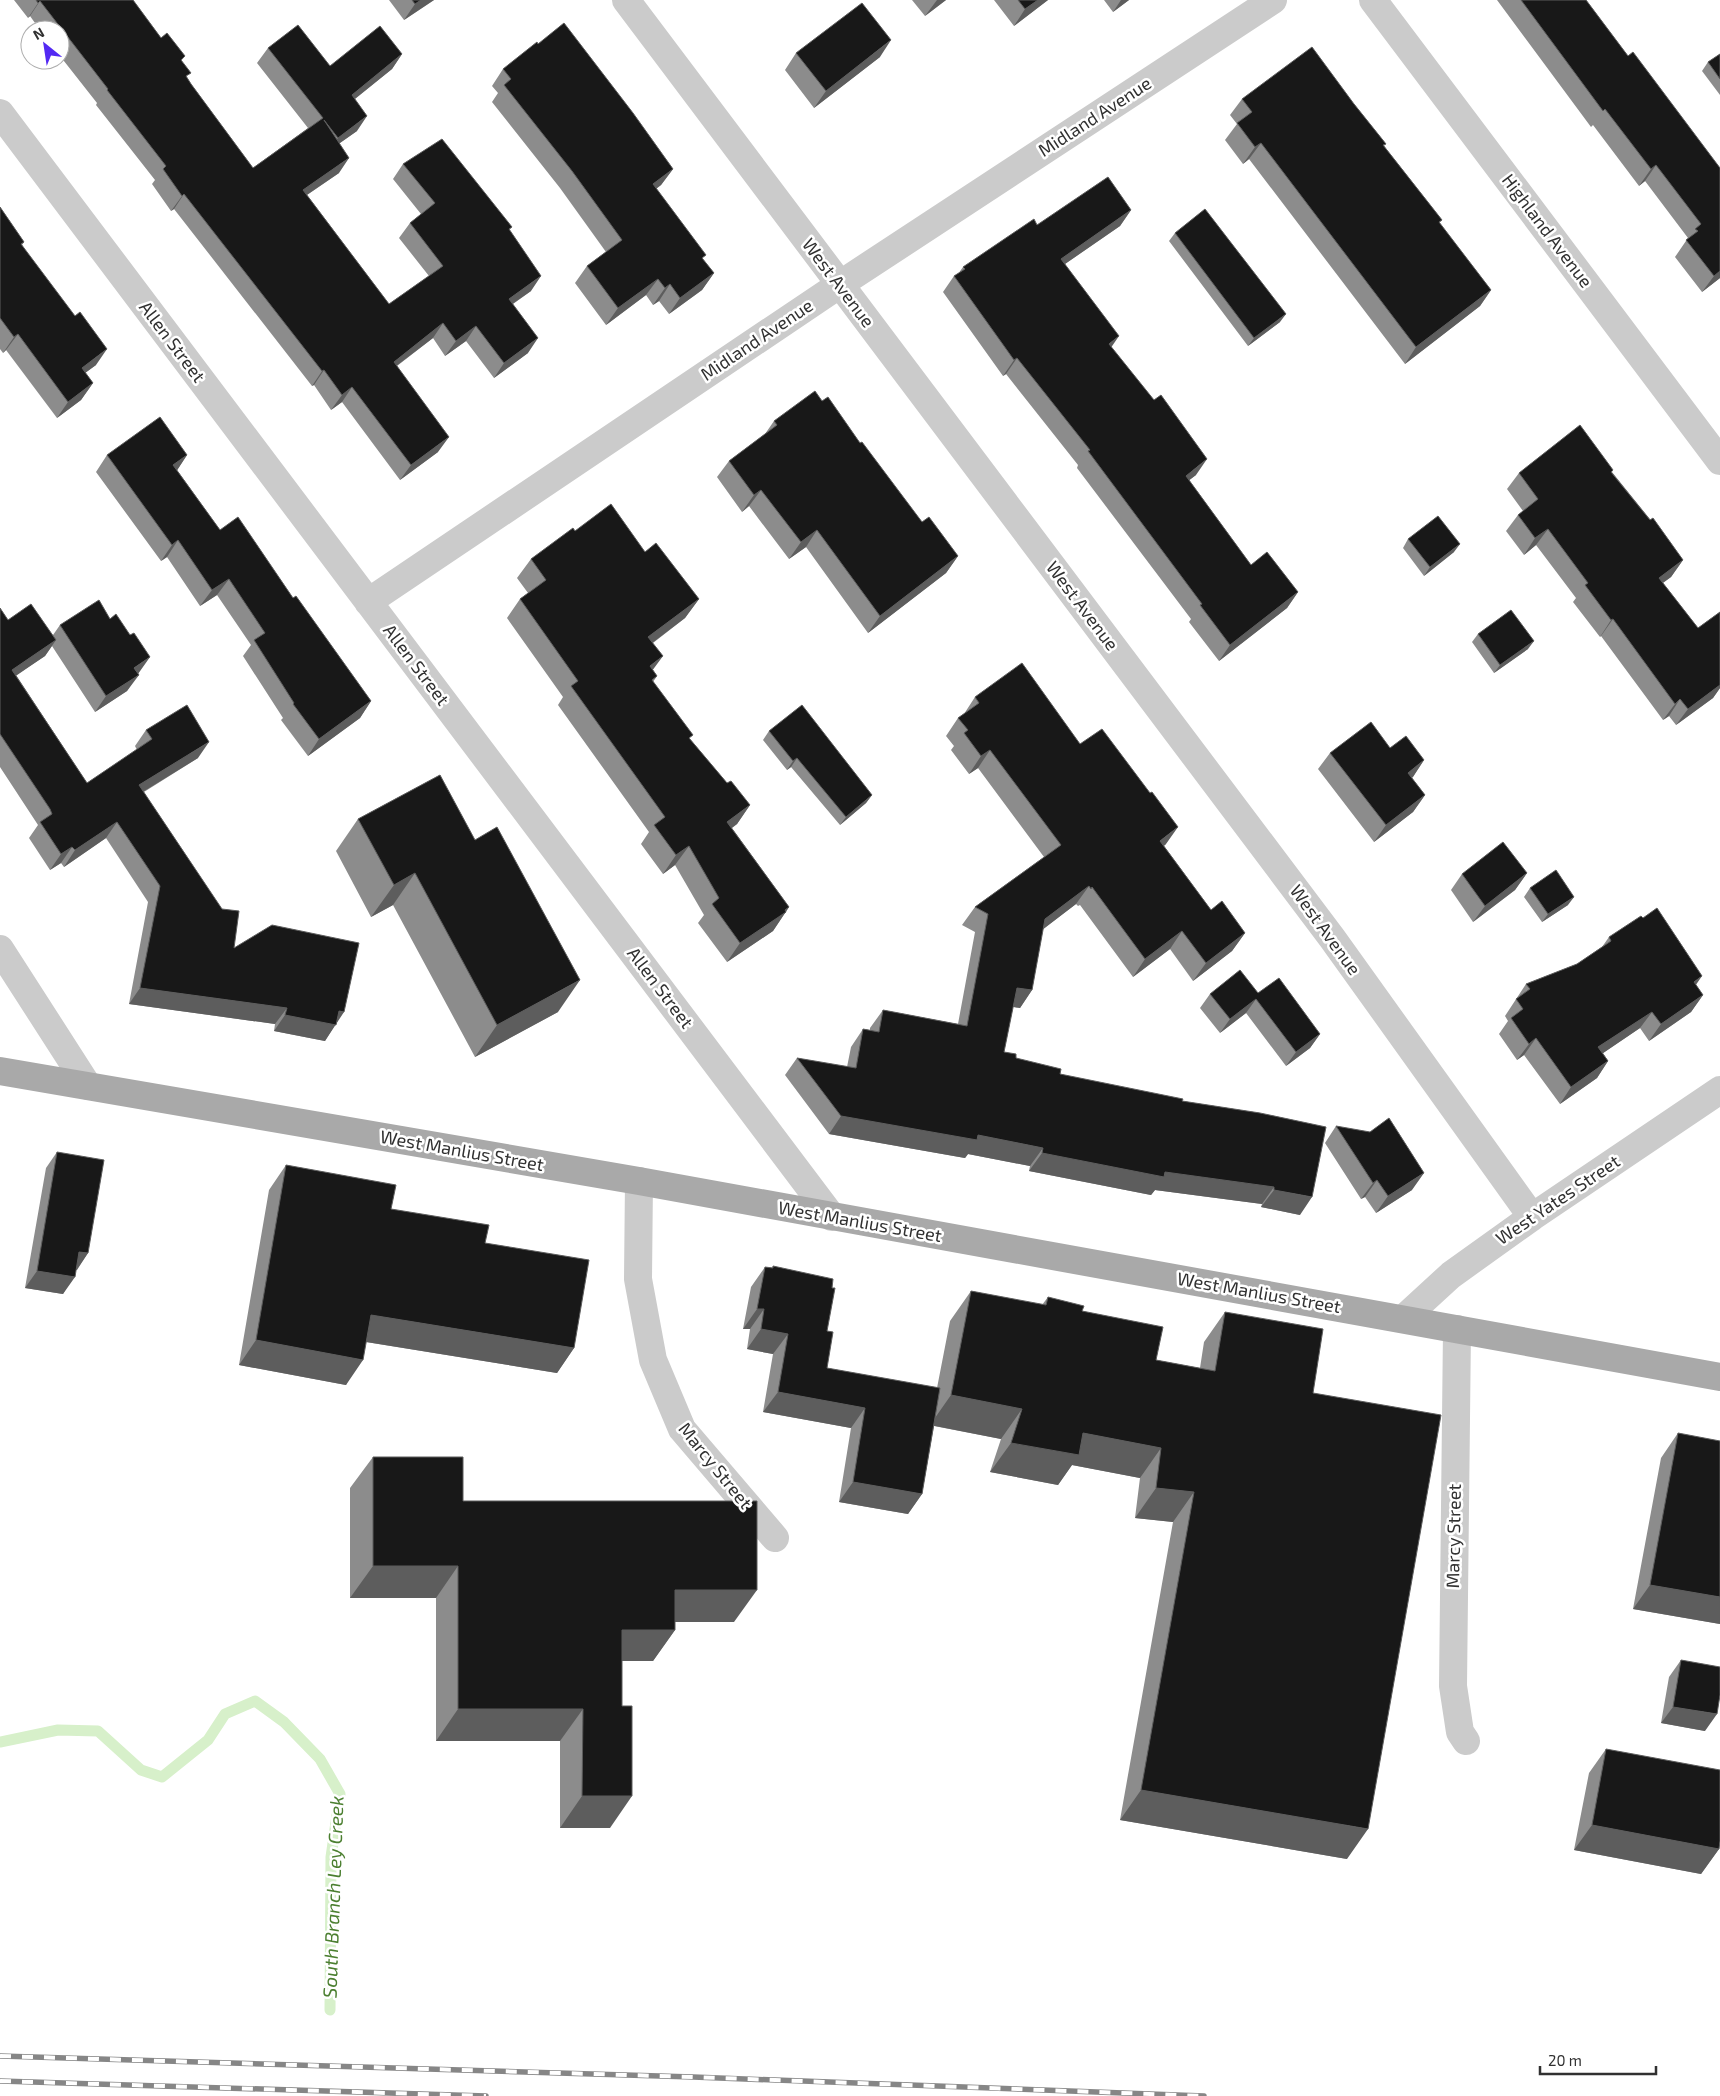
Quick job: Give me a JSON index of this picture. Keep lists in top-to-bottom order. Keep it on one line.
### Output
{"streets":{"main road":["West Manlius Street"],"street":["Midland Avenue","Highland Avenue","West Avenue","Allen Street","West Yates Street","Marcy Street"]},"crossings":[["Midland Avenue","West Avenue"],["Midland Avenue","Allen Street"],["West Avenue","West Yates Street"],["Allen Street","West Manlius Street"],["West Manlius Street","West Yates Street"],["West Manlius Street","Marcy Street"]],"water":["South Branch Ley Creek"],"scale_bar":"20 m","north":"top left"}
